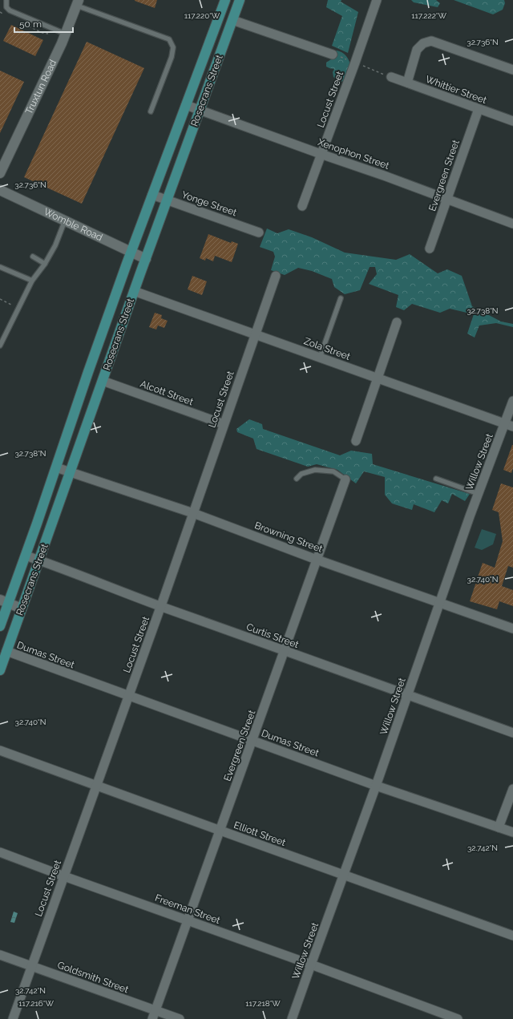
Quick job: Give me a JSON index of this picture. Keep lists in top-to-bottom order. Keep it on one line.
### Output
{"streets":{"main road":["Rosecrans Street"],"street":["Truxtun Road","Whittier Street","Locust Street","Xenophon Street","Evergreen Street","Yonge Street","Womble Road","Zola Street","Alcott Street","Willow Street","Browning Street","Curtis Street","Dumas Street","Elliott Street","Freeman Street","Goldsmith Street"]},"crossings":[["Whittier Street","Evergreen Street"],["Rosecrans Street","Xenophon Street"],["Rosecrans Street","Yonge Street"],["Rosecrans Street","Womble Road"],["Rosecrans Street","Zola Street"],["Rosecrans Street","Alcott Street"],["Rosecrans Street","Browning Street"],["Rosecrans Street","Curtis Street"],["Rosecrans Street","Dumas Street"],["Locust Street","Xenophon Street"],["Locust Street","Zola Street"],["Locust Street","Alcott Street"],["Locust Street","Browning Street"],["Locust Street","Curtis Street"],["Locust Street","Dumas Street"],["Locust Street","Elliott Street"],["Locust Street","Freeman Street"],["Locust Street","Goldsmith Street"],["Xenophon Street","Evergreen Street"],["Evergreen Street","Browning Street"],["Evergreen Street","Curtis Street"],["Evergreen Street","Dumas Street"],["Evergreen Street","Elliott Street"],["Evergreen Street","Freeman Street"],["Evergreen Street","Goldsmith Street"],["Zola Street","Willow Street"],["Willow Street","Browning Street"],["Willow Street","Curtis Street"],["Willow Street","Dumas Street"],["Willow Street","Elliott Street"],["Willow Street","Freeman Street"]],"scale_bar":"50 m","coordinates":["117.220°W","117.222°W","32.736°N","32.738°N","32.740°N","32.742°N","117.216°W","117.218°W"]}
